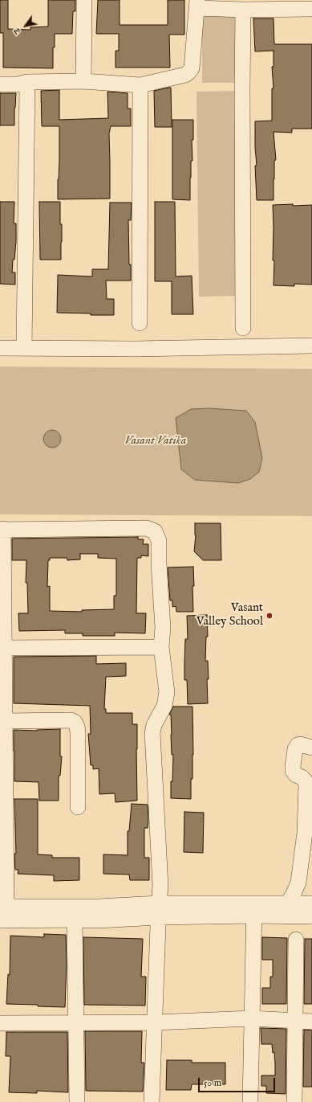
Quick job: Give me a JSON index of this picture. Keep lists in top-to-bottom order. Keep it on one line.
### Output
{"parks":["Vasant Vatika"],"places":["Vasant Valley School"],"scale_bar":"50 m","north":"bottom left"}
